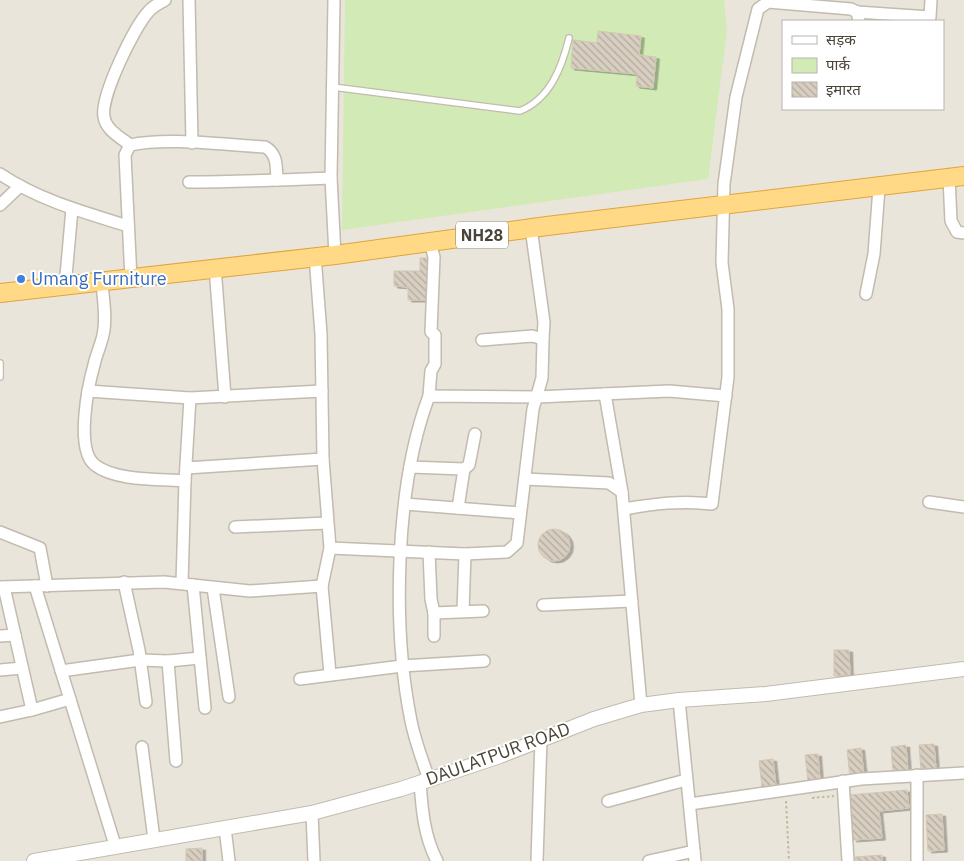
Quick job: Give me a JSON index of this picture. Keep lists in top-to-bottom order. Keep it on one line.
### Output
{"streets":{"highway":["NH28"],"street":["DAULATPUR ROAD"]},"places":["Umang Furniture"],"legend":["सड़क","पार्क","इमारत"]}
